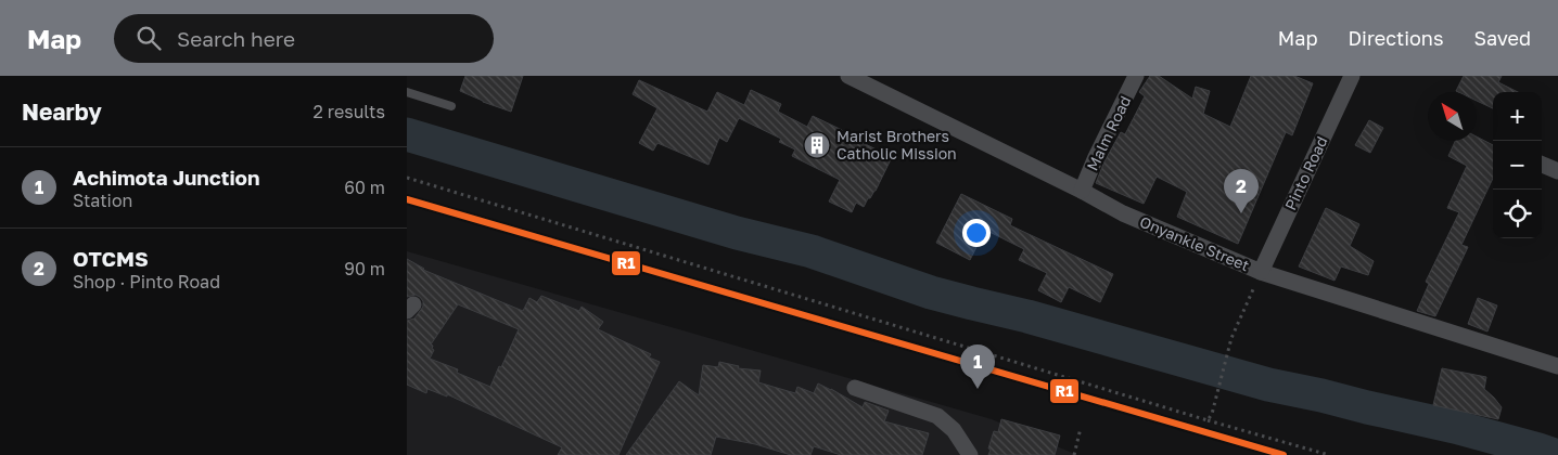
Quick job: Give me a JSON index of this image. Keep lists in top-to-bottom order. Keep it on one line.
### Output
{"streets":{"street":["Malm Road","Pinto Road","Onyankle Street"]},"crossings":[["Malm Road","Onyankle Street"],["Pinto Road","Onyankle Street"]],"places":{"building":["Marist Brothers Catholic Mission"]},"lines":["transit line R1"],"north":"top left","page":{"header":"Map","search":"Search here","nav":["Map","Directions","Saved"],"heading":["Nearby","2 results"],"map_buttons":["+","−"],"list":[{"mark":"1","name":"Achimota Junction","note":"Station","value":"60 m"},{"mark":"2","name":"OTCMS","note":"Shop · Pinto Road","value":"90 m"}],"pins":["2","1"]}}
